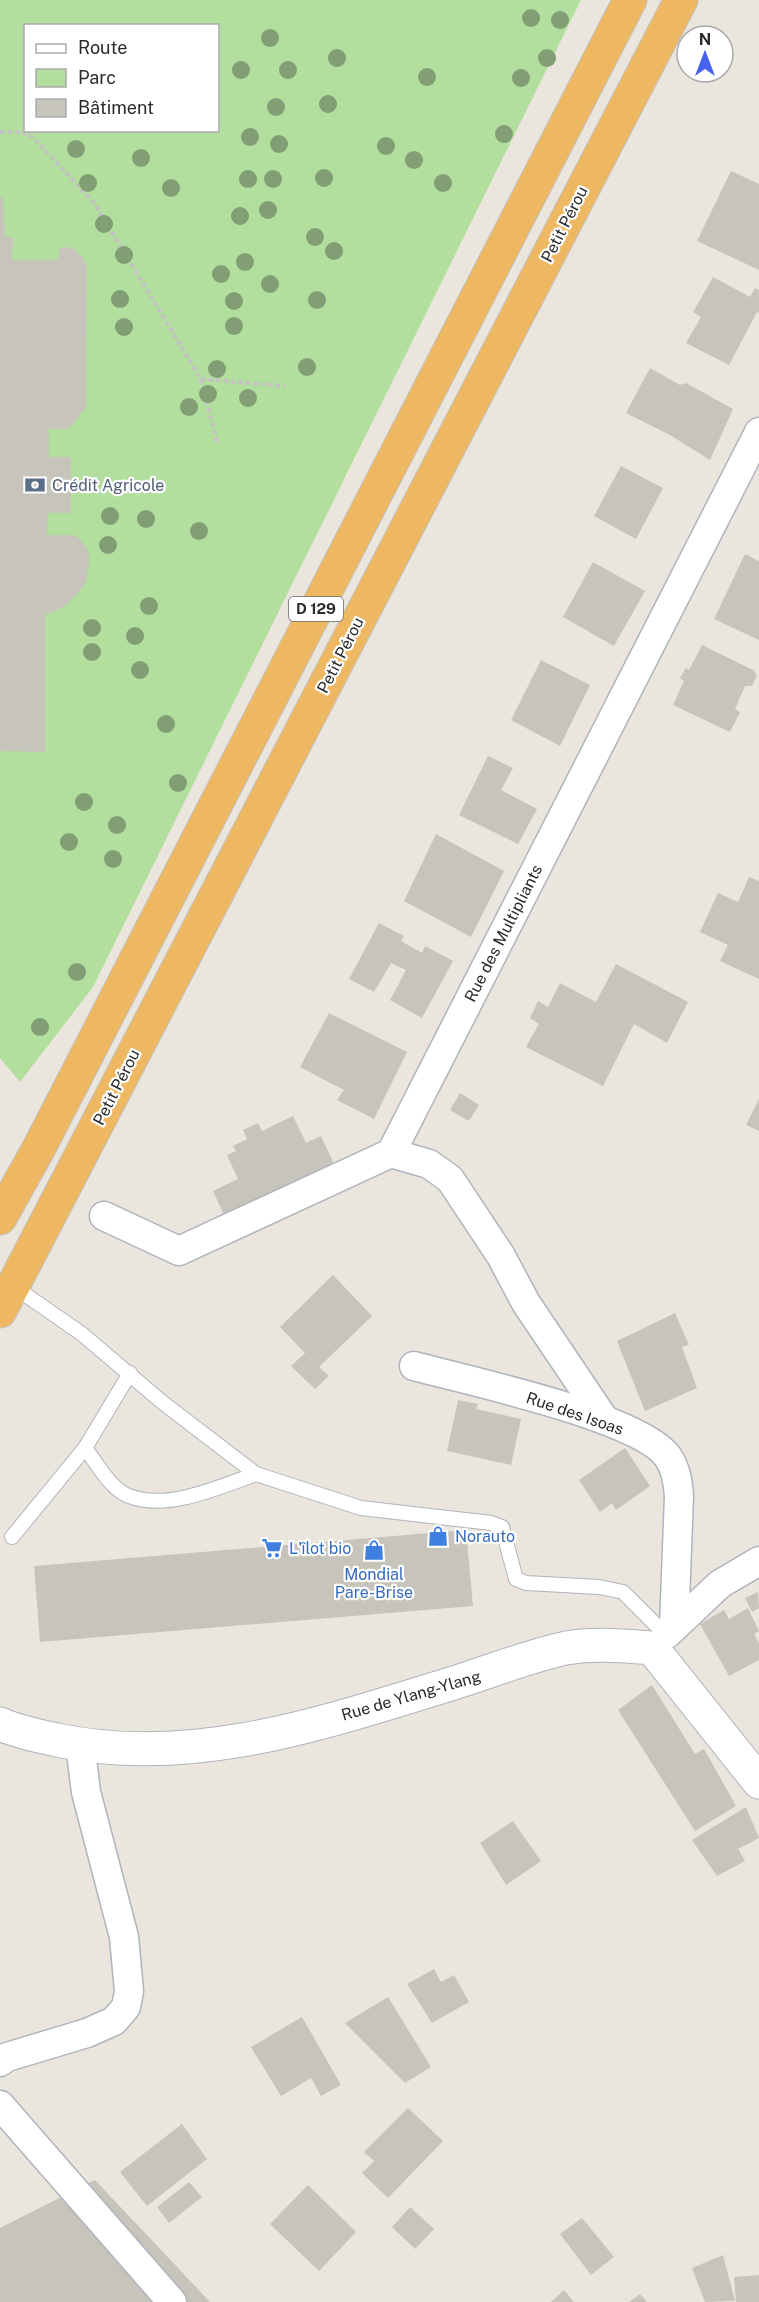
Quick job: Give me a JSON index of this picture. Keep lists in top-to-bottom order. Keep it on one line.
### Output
{"streets":{"highway":["Petit Pérou","D 129"],"street":["Rue des Multipliants","Rue des Isoas","Rue de Ylang-Ylang"]},"crossings":[["Rue des Isoas","Rue de Ylang-Ylang"]],"places":{"bank":["Crédit Agricole"],"shop":["Norauto","Mondial Pare-Brise"],"supermarket":["L'îlot bio"]},"legend":["Route","Parc","Bâtiment"],"north":"top"}
